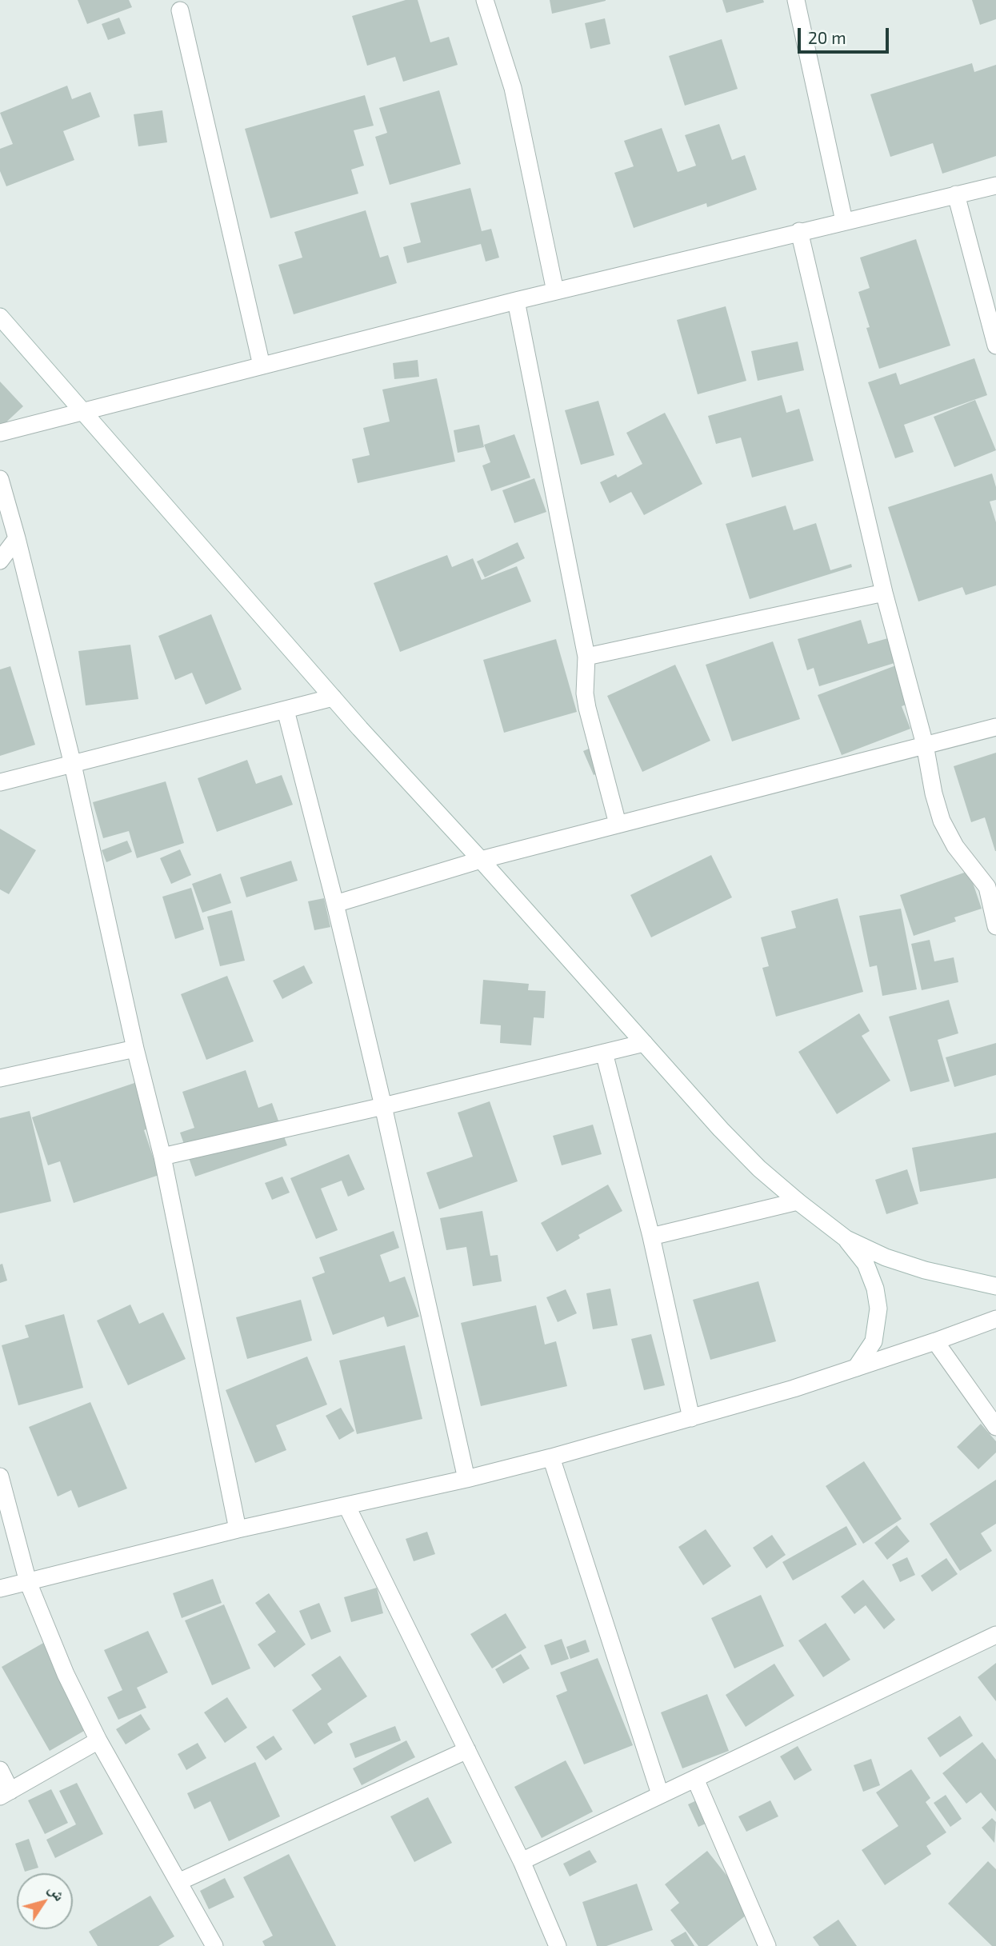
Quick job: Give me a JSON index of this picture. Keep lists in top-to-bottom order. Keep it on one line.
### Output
{"scale_bar":"20 m","north":"top right"}
